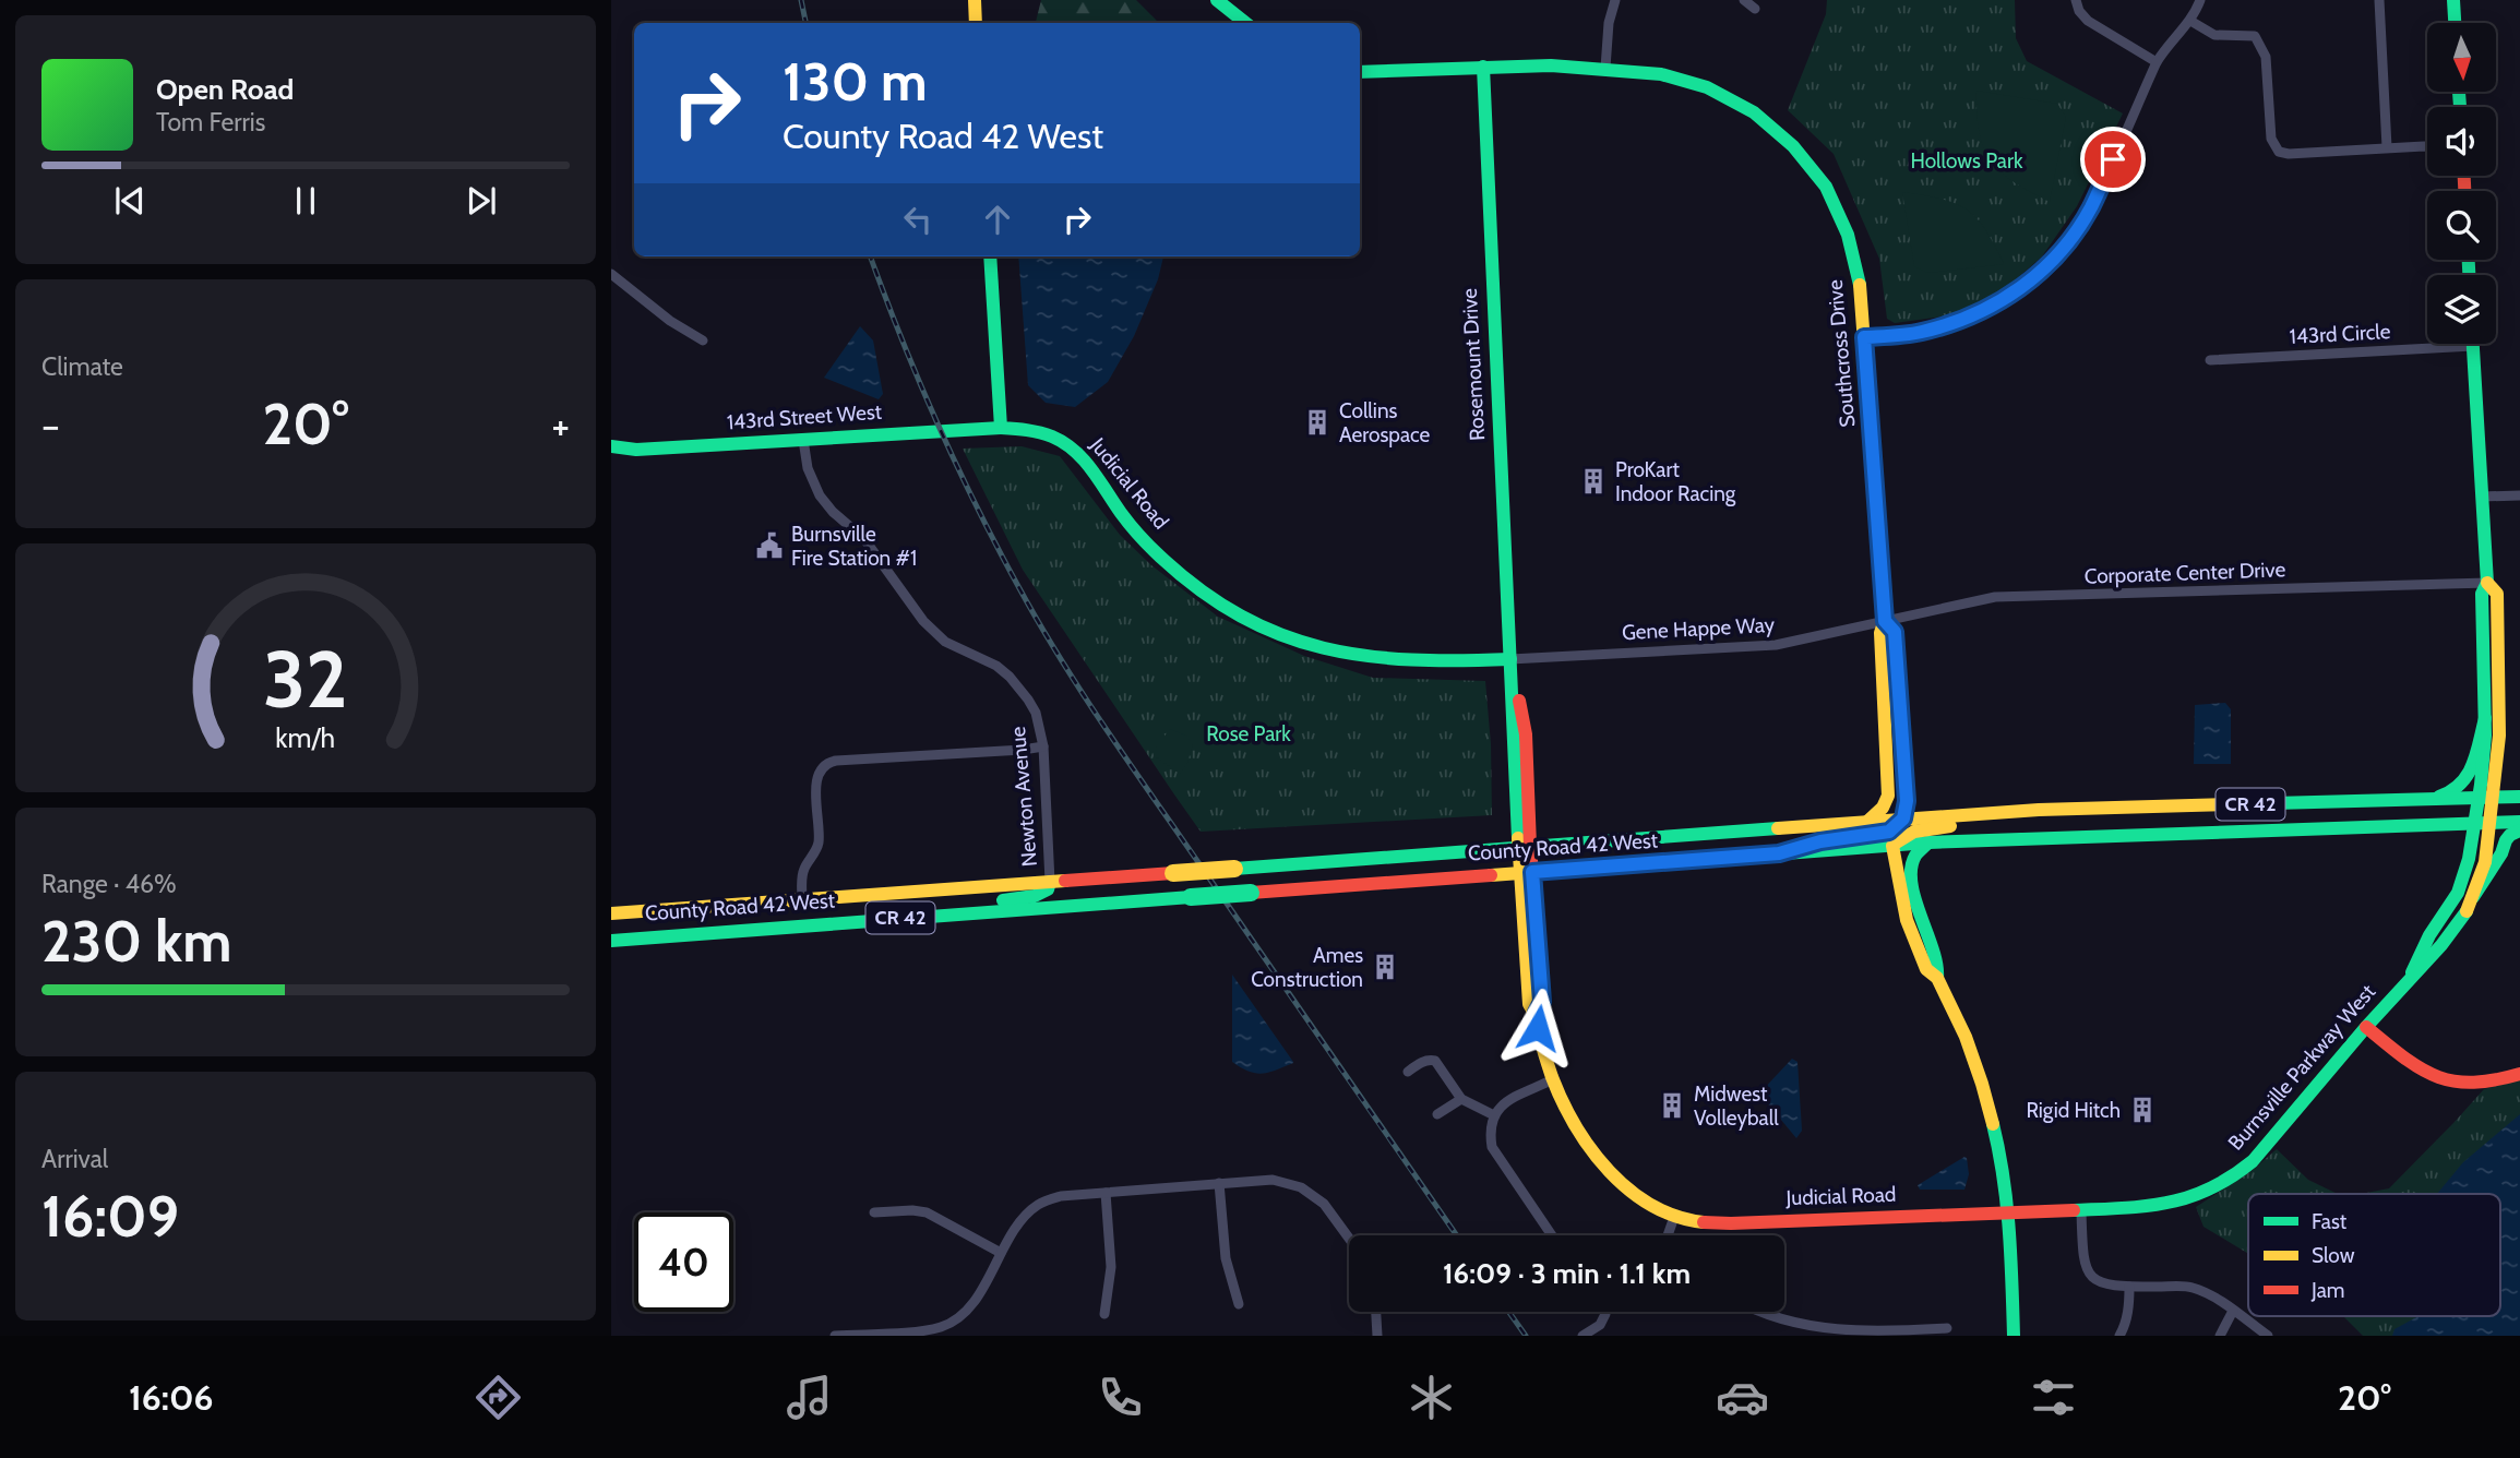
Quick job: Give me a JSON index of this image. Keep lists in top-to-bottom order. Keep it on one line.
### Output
{"streets":{"main road":["Southcross Drive","Rosemount Drive","143rd Street West","Judicial Road","CR 42","County Road 42 West","Burnsville Parkway West"],"street":["143rd Circle","Corporate Center Drive","Gene Happe Way","Newton Avenue"]},"crossings":[["Southcross Drive","Rosemount Drive"],["Southcross Drive","Corporate Center Drive"],["Southcross Drive","Gene Happe Way"],["Southcross Drive","County Road 42 West"],["Rosemount Drive","Judicial Road"],["Rosemount Drive","Gene Happe Way"],["Rosemount Drive","County Road 42 West"],["143rd Street West","Judicial Road"],["143rd Street West","Newton Avenue"],["Judicial Road","Gene Happe Way"],["Judicial Road","County Road 42 West"],["Judicial Road","Burnsville Parkway West"],["Corporate Center Drive","Gene Happe Way"],["Newton Avenue","County Road 42 West"],["County Road 42 West","Burnsville Parkway West"]],"parks":["Hollows Park","Rose Park"],"places":{"building":["Collins Aerospace","ProKart Indoor Racing","Ames Construction","Midwest Volleyball","Rigid Hitch"],"public building":["Burnsville Fire Station #1"]},"legend":["Fast","Slow","Jam"],"north":"bottom","page":{"turn":["130 m","County Road 42 West"],"song":["Open Road","Tom Ferris"],"tile":["Climate",["Range · 46%","230 km"],["Arrival","16:09"]],"heat":["−","20°","+"],"limit":"40","trip":"16:09 · 3 min · 1.1 km","tabs":["16:06","20°"],"gauge":["32","km/h"]}}
